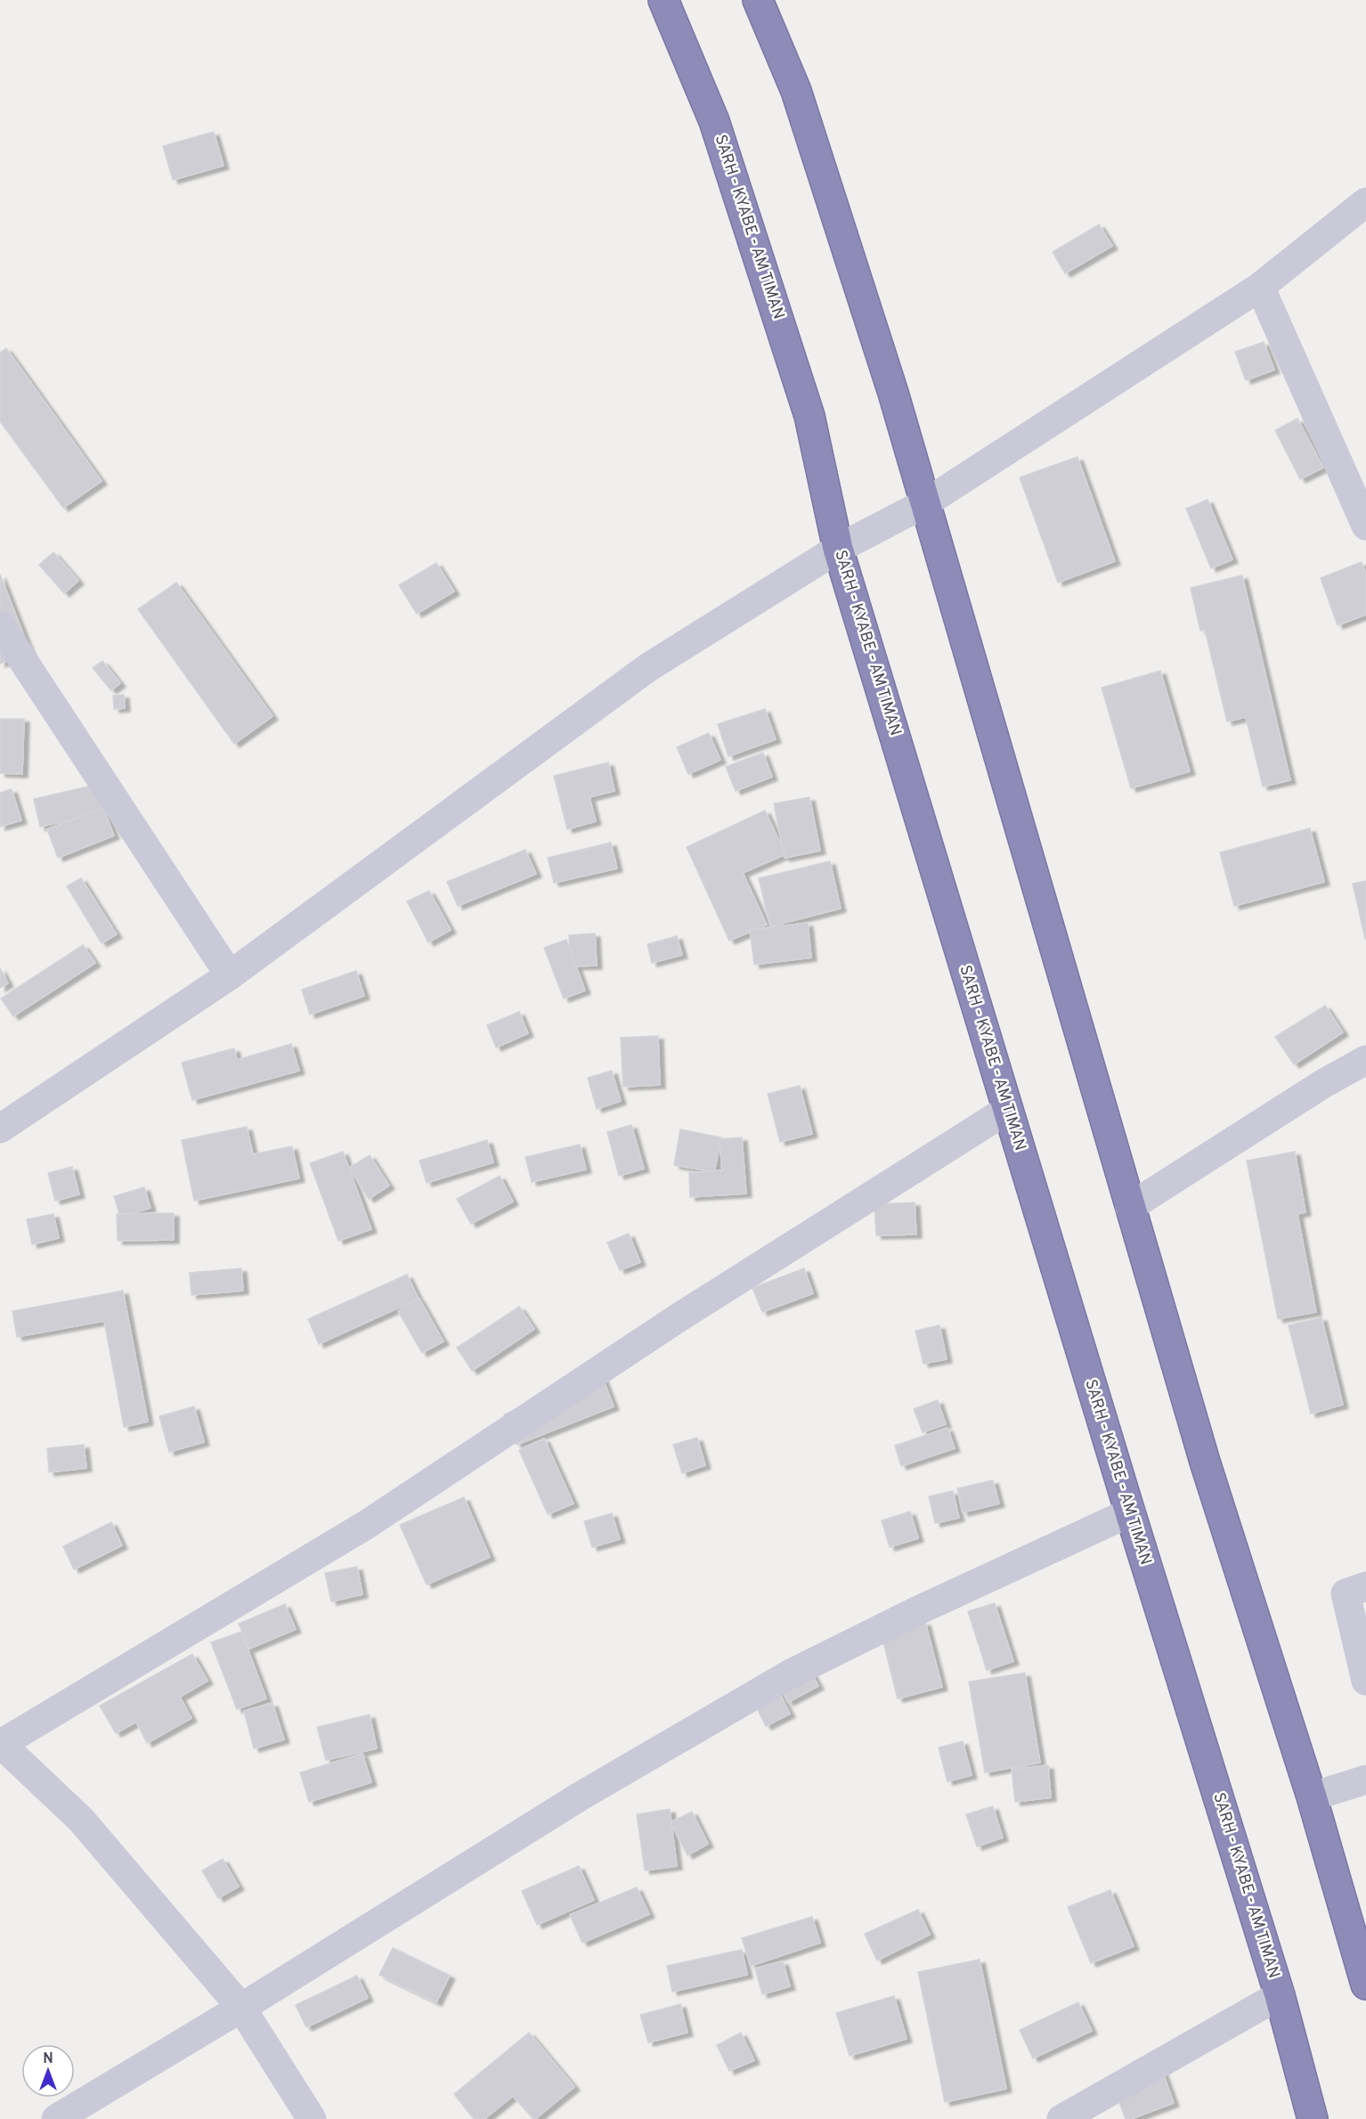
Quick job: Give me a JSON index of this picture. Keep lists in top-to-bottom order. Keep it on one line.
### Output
{"streets":{"highway":["SARH - KYABE - AM TIMAN"]},"north":"top"}
